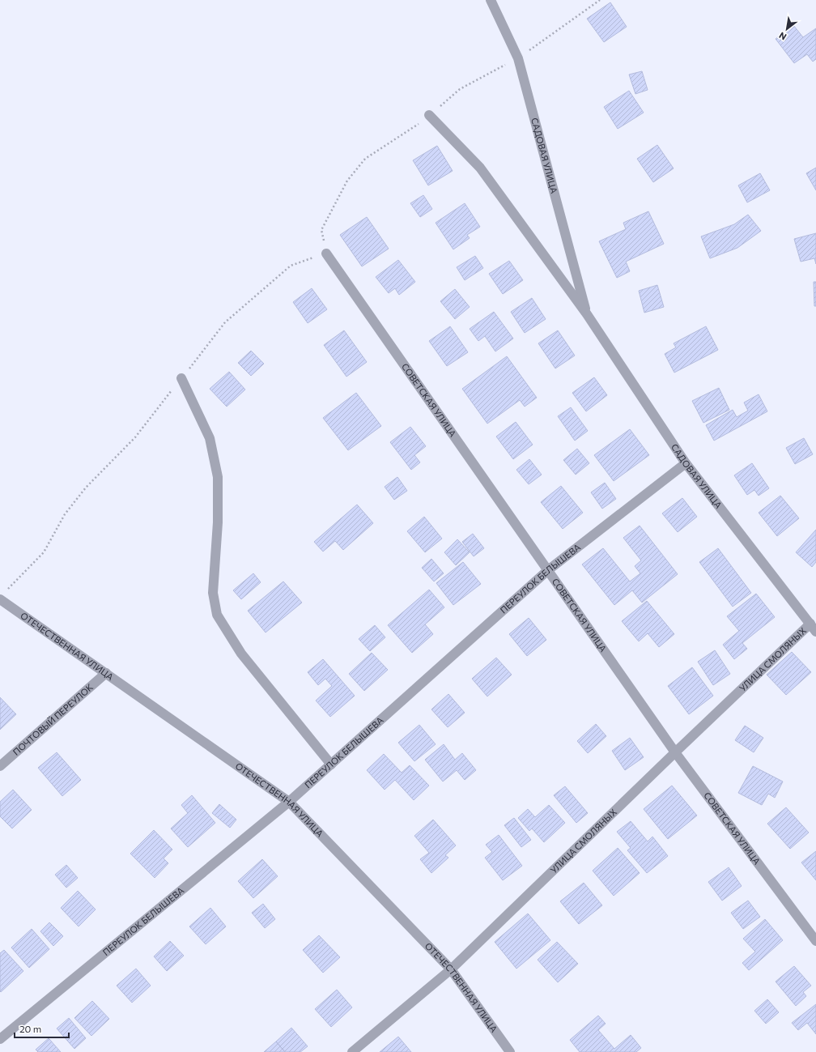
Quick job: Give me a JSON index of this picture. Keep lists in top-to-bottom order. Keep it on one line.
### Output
{"streets":{"street":["САДОВАЯ УЛИЦА","СОВЕТСКАЯ УЛИЦА","ПЕРЕУЛОК БЕЛЫШЕВА","ОТЕЧЕСТВЕННАЯ УЛИЦА","УЛИЦА СМОЛЯНЫХ","ПОЧТОВЫЙ ПЕРЕУЛОК"]},"crossings":[["САДОВАЯ УЛИЦА","ПЕРЕУЛОК БЕЛЫШЕВА"],["САДОВАЯ УЛИЦА","УЛИЦА СМОЛЯНЫХ"],["СОВЕТСКАЯ УЛИЦА","ПЕРЕУЛОК БЕЛЫШЕВА"],["СОВЕТСКАЯ УЛИЦА","УЛИЦА СМОЛЯНЫХ"],["ПЕРЕУЛОК БЕЛЫШЕВА","ОТЕЧЕСТВЕННАЯ УЛИЦА"],["ОТЕЧЕСТВЕННАЯ УЛИЦА","УЛИЦА СМОЛЯНЫХ"],["ОТЕЧЕСТВЕННАЯ УЛИЦА","ПОЧТОВЫЙ ПЕРЕУЛОК"]],"scale_bar":"20 m","north":"bottom left"}
